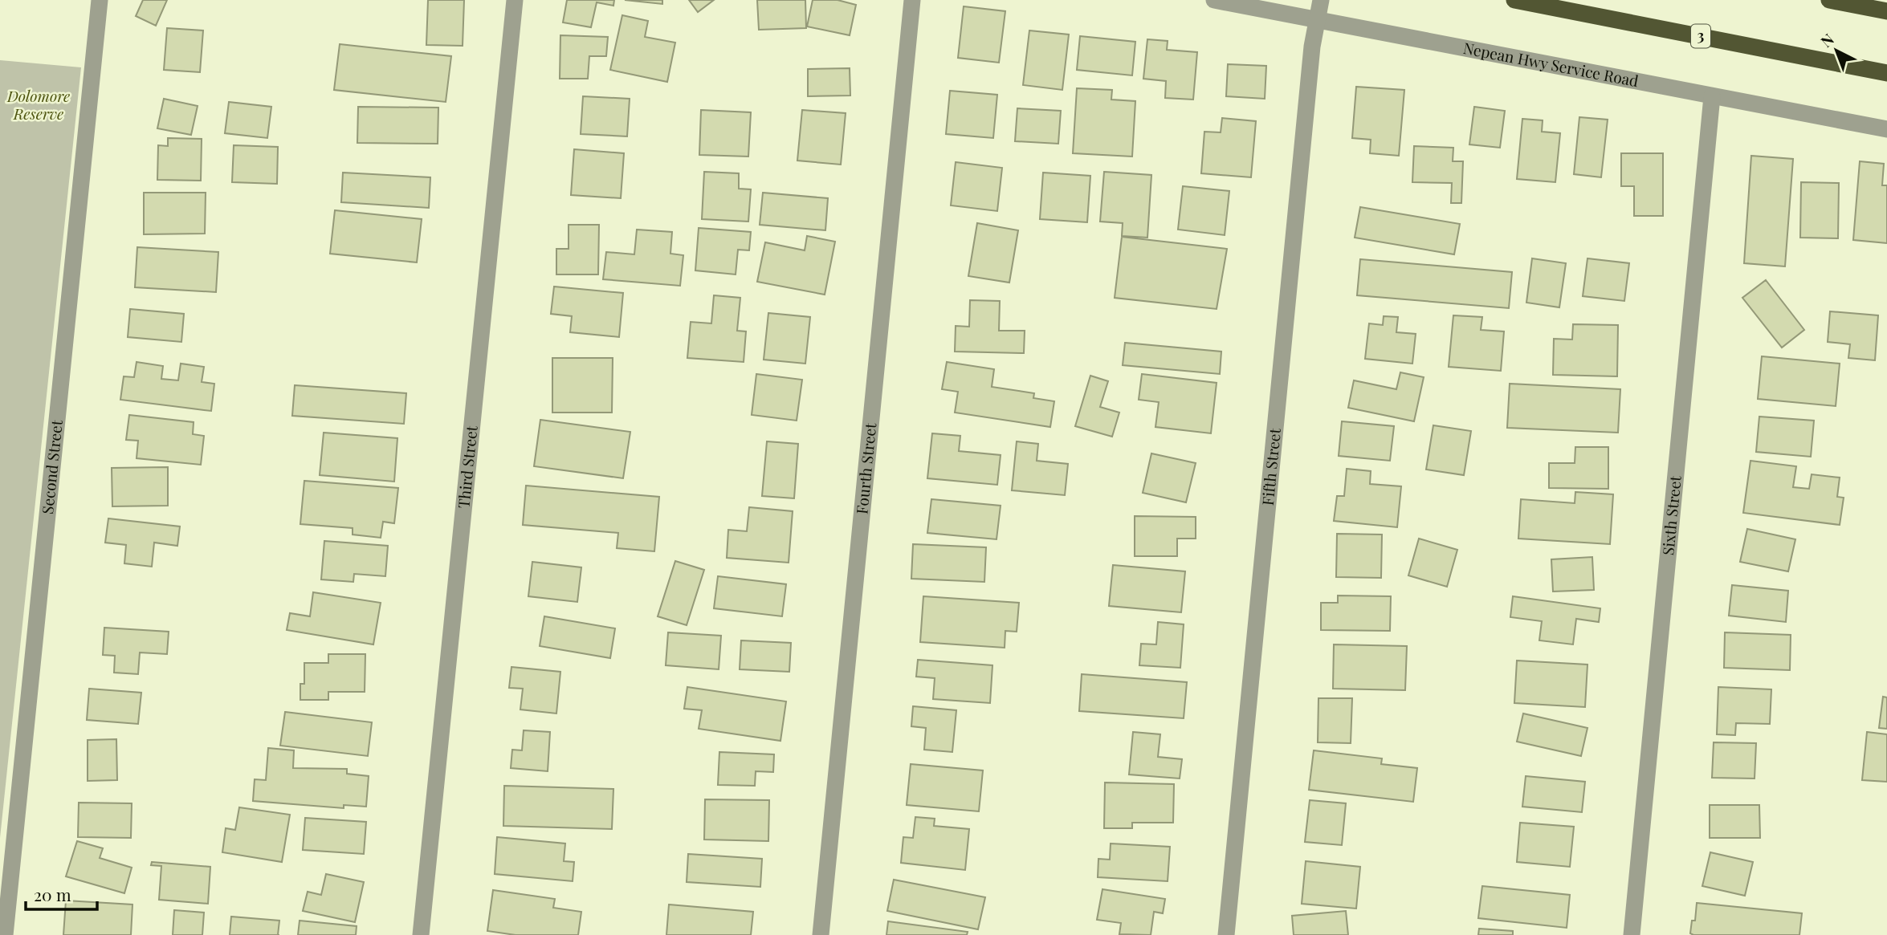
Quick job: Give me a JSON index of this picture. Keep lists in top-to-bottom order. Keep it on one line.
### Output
{"streets":{"highway":["3"],"street":["Nepean Hwy Service Road","Third Street","Fourth Street","Fifth Street","Second Street","Sixth Street"]},"crossings":[["Nepean Hwy Service Road","Fifth Street"],["Nepean Hwy Service Road","Sixth Street"]],"parks":["Dolomore Reserve"],"scale_bar":"20 m","north":"top left"}
